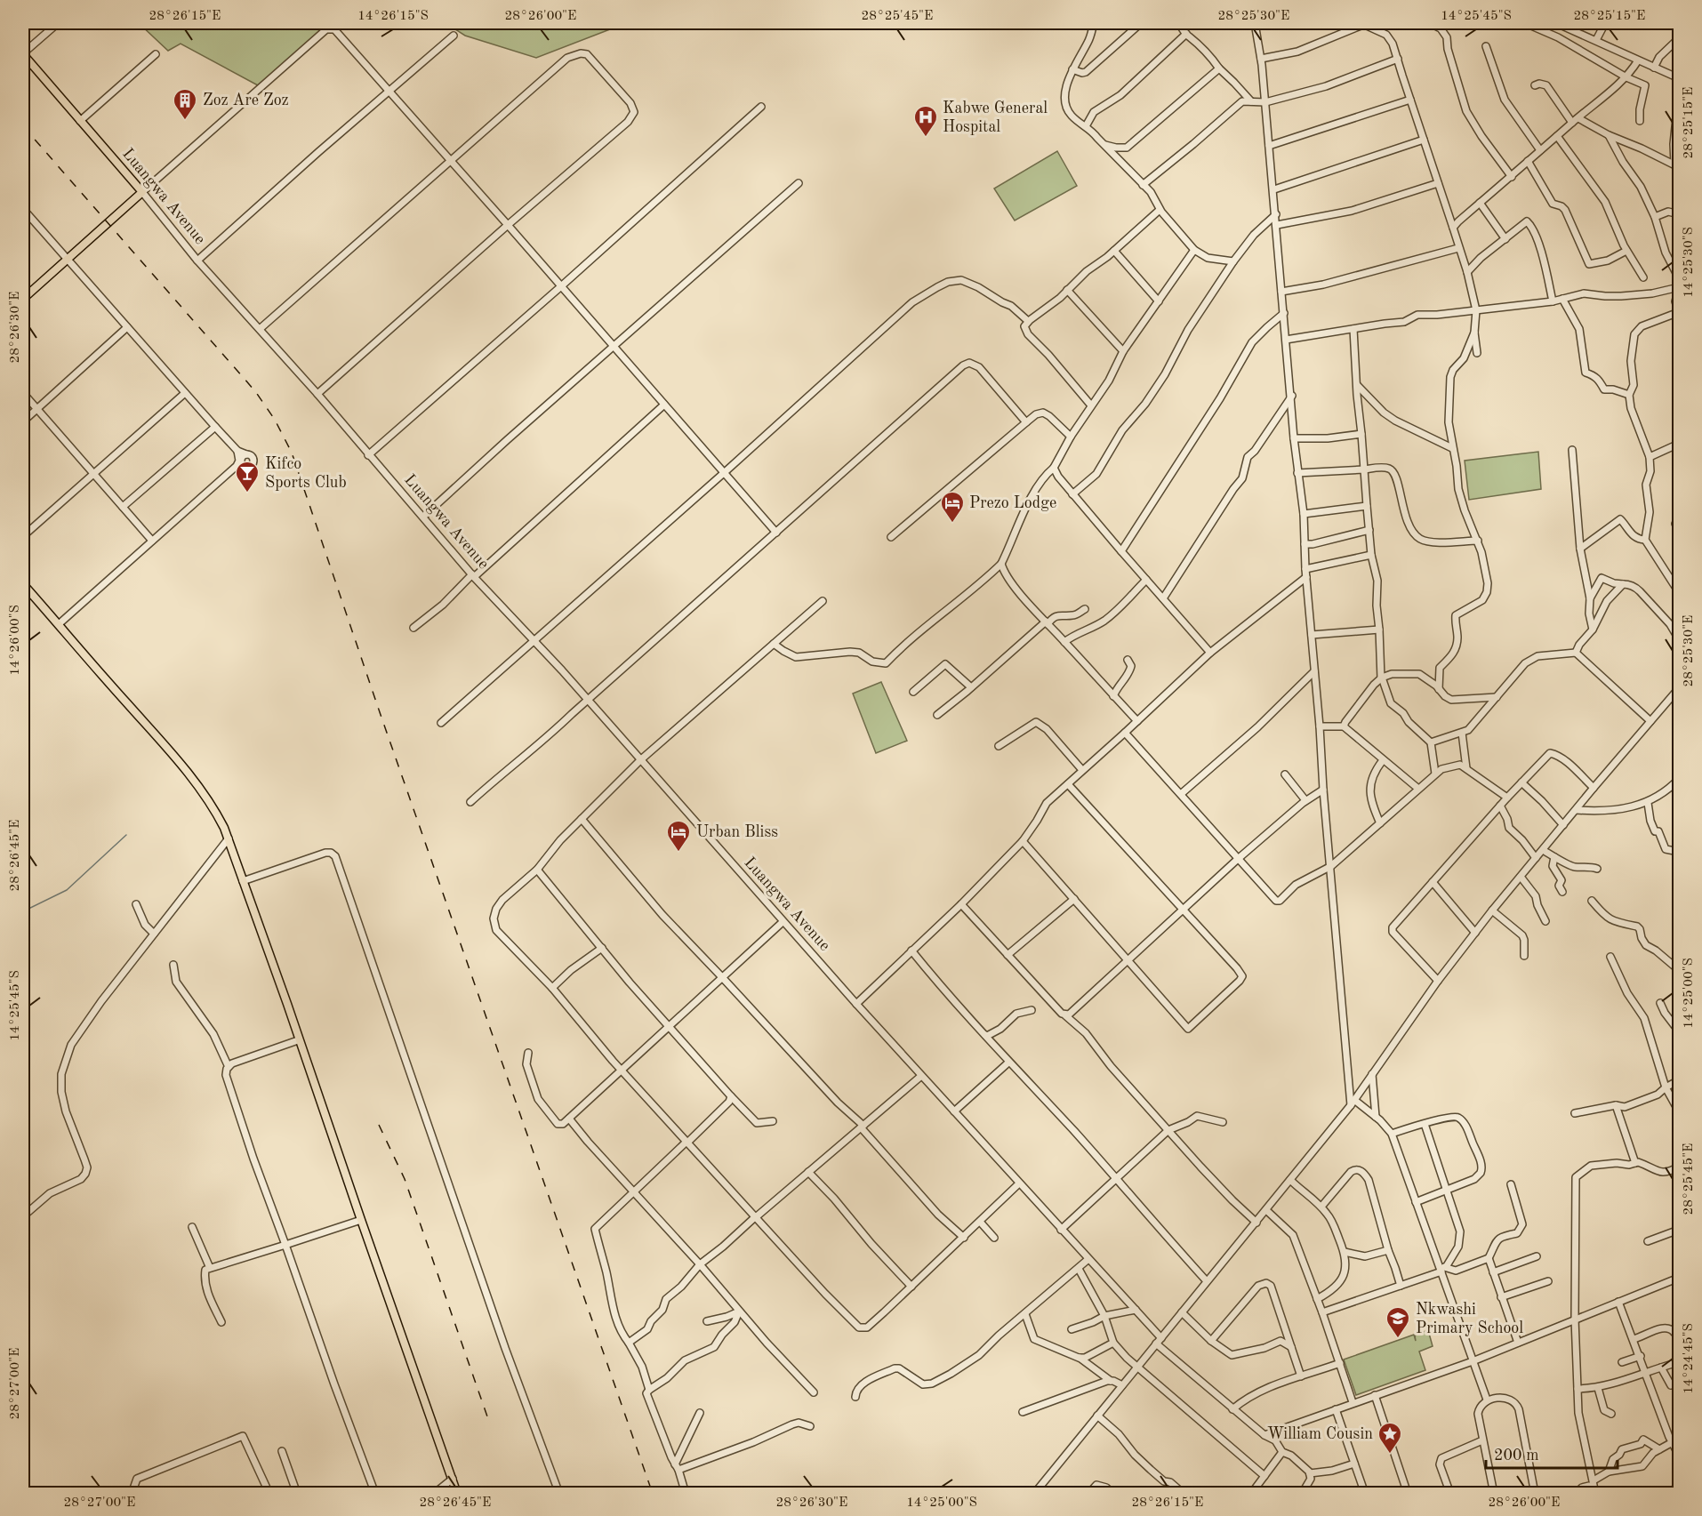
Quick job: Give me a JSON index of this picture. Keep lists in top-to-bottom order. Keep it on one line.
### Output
{"streets":{"main road":["Luangwa Avenue"]},"places":{"building":["Zoz Are Zoz"],"hospital":["Kabwe General Hospital"],"bar":["Kifco Sports Club"],"hotel":["Prezo Lodge","Urban Bliss"],"school or university":["Nkwashi Primary School"],"place":["William Cousin"]},"scale_bar":"200 m","coordinates":["28°26'15\"E","14°26'15\"S","28°26'00\"E","28°25'45\"E","28°25'30\"E","14°25'45\"S","28°25'15\"E","14°25'30\"S","28°26'30\"E","14°26'00\"S","28°26'45\"E","14°25'00\"S","14°24'45\"S","28°27'00\"E"]}
